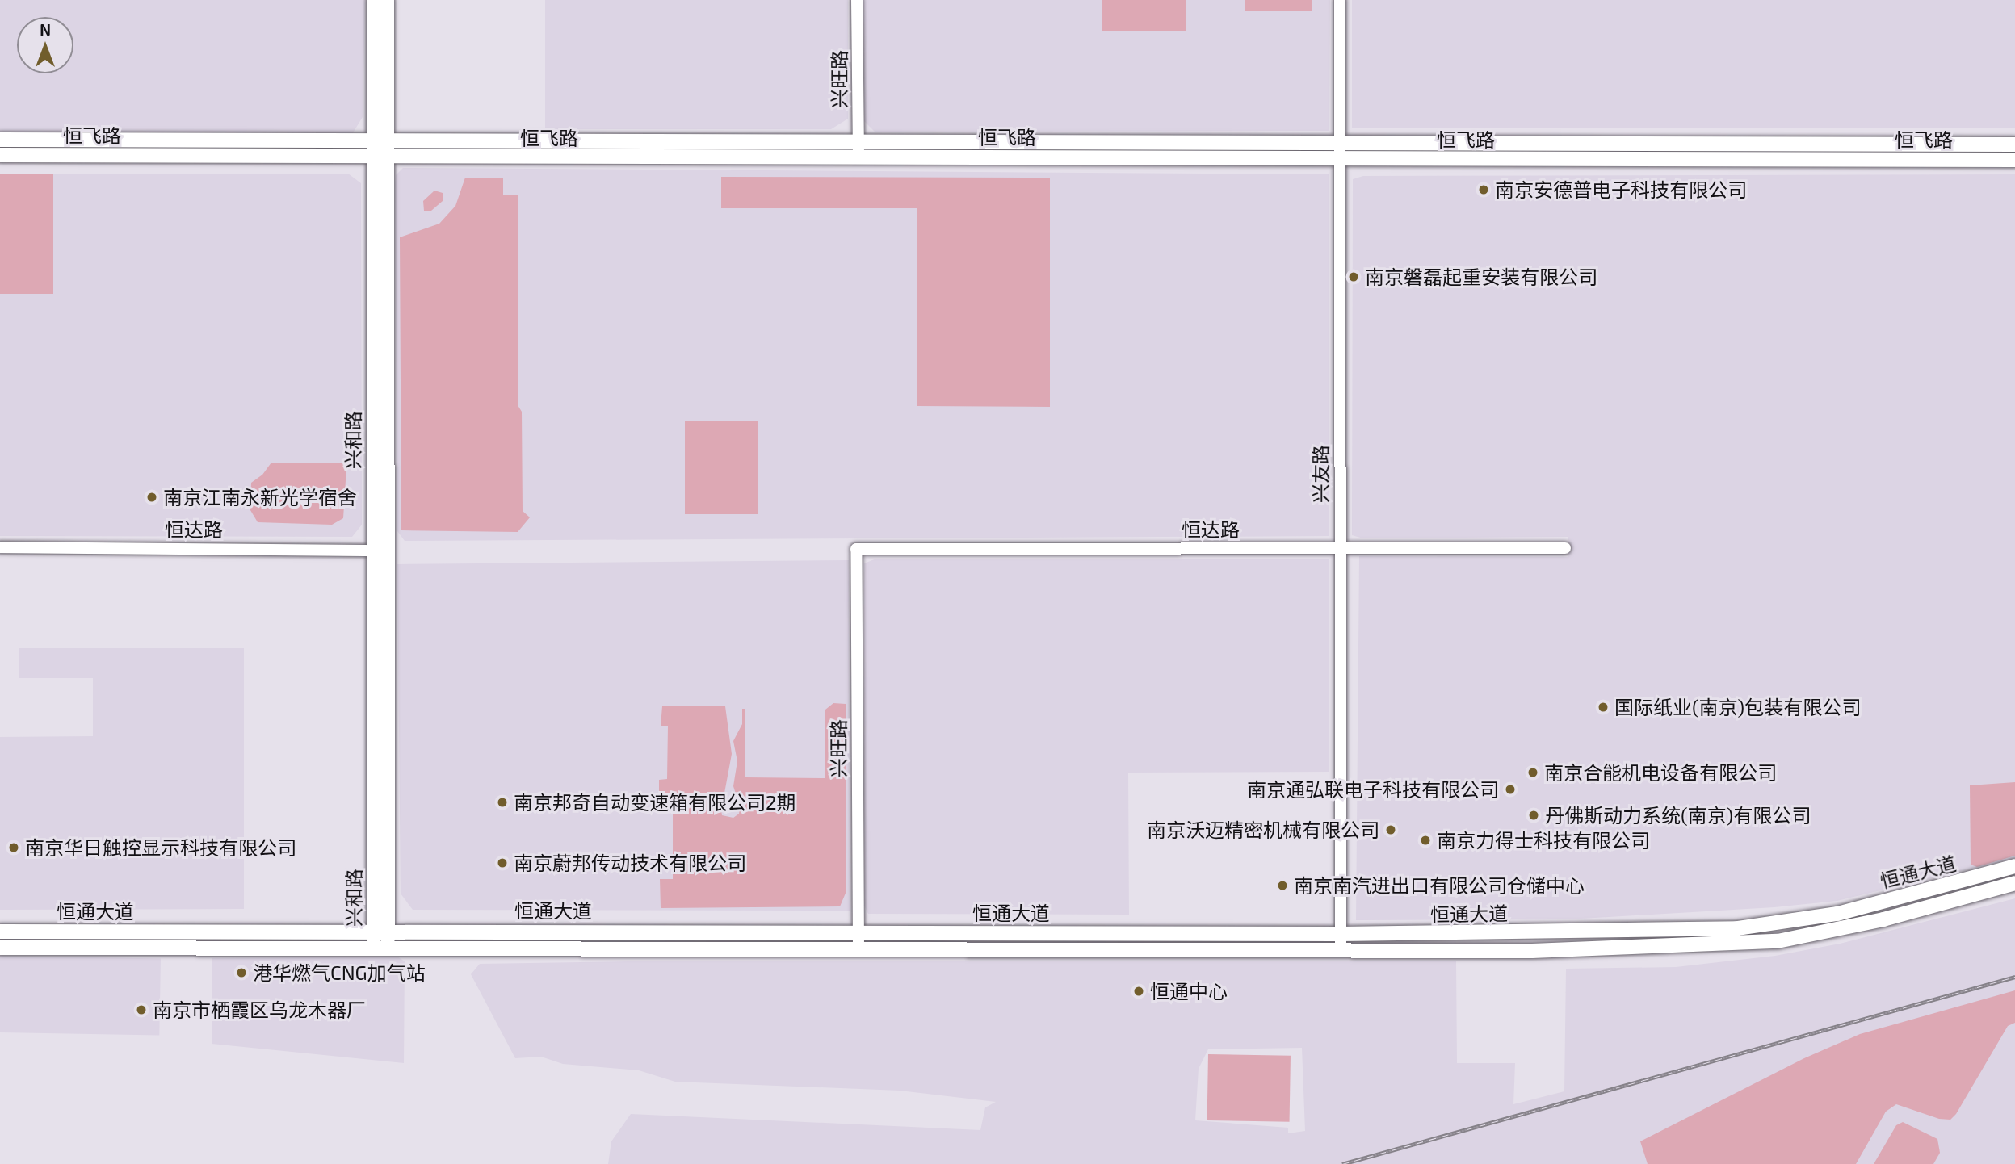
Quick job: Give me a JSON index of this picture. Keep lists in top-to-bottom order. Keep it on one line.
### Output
{"streets":{"main road":["恒飞路","兴和路","恒通大道"],"street":["兴旺路","兴友路","恒达路"]},"crossings":[["兴旺路","恒飞路"],["兴旺路","恒达路"],["兴旺路","恒通大道"],["恒飞路","兴和路"],["恒飞路","兴友路"],["兴和路","恒达路"],["兴和路","恒通大道"],["兴友路","恒达路"],["兴友路","恒通大道"]],"places":["南京安德普电子科技有限公司","南京磐磊起重安装有限公司","南京江南永新光学宿舍","国际纸业(南京)包装有限公司","南京合能机电设备有限公司","南京通弘联电子科技有限公司","南京邦奇自动变速箱有限公司2期","丹佛斯动力系统(南京)有限公司","南京沃迈精密机械有限公司","南京力得士科技有限公司","南京华日触控显示科技有限公司","南京蔚邦传动技术有限公司","南京南汽进出口有限公司仓储中心","港华燃气CNG加气站","恒通中心","南京市栖霞区乌龙木器厂"],"north":"top"}
